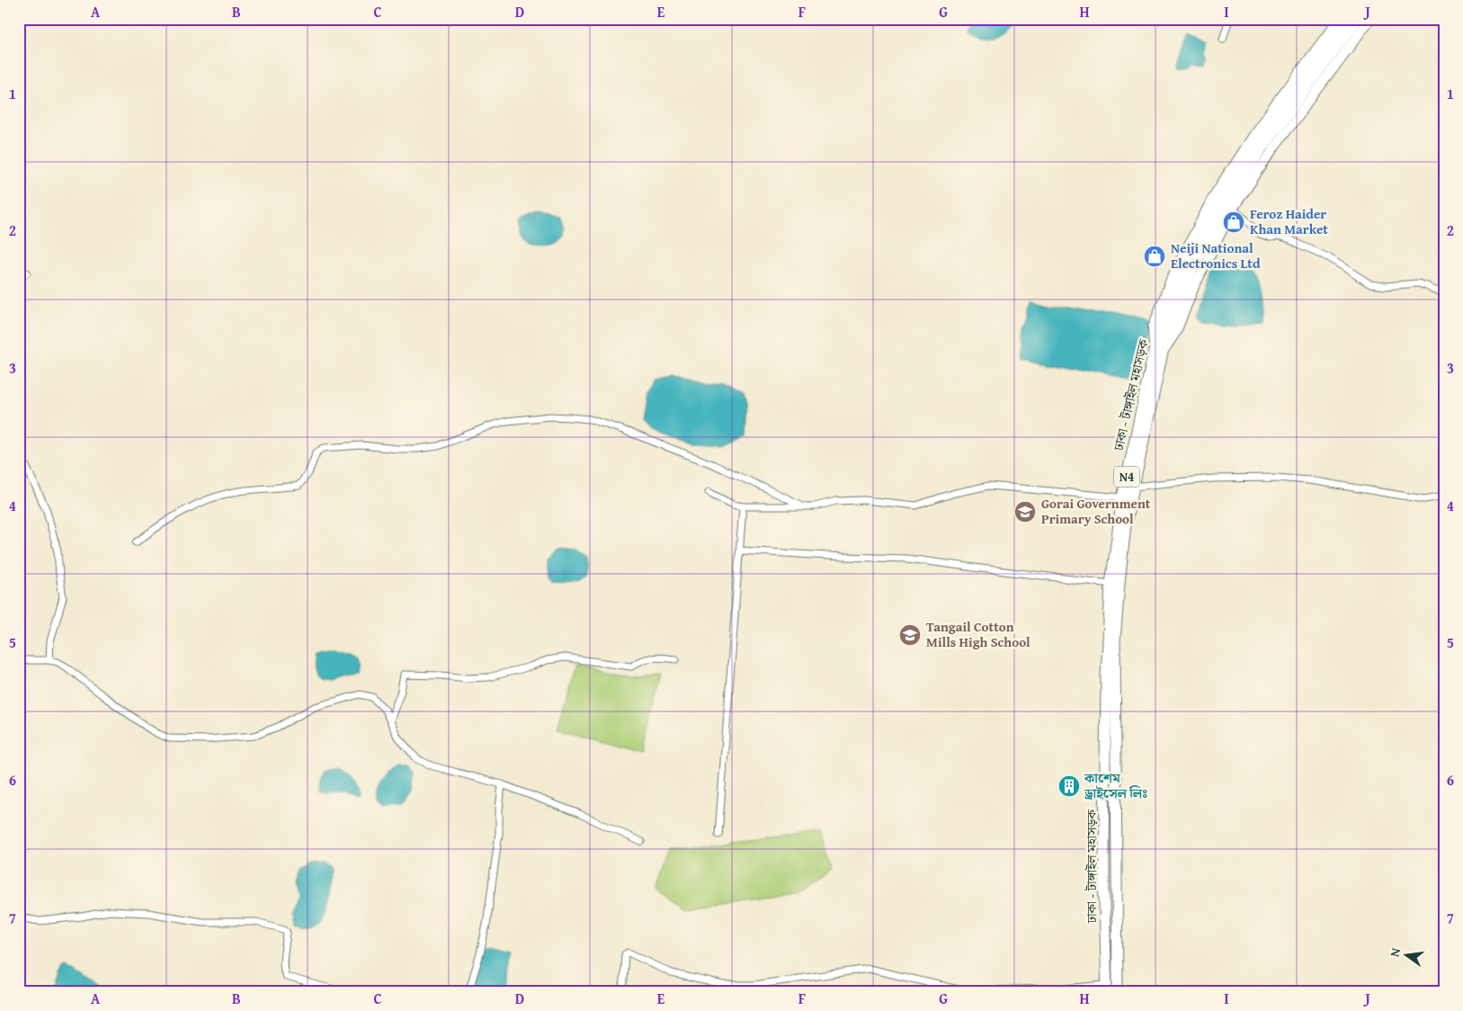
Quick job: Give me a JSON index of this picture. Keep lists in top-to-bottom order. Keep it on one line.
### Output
{"streets":{"highway":["ঢাকা - টাঙ্গাইল মহাসড়ক","N4"]},"places":{"shop":["Feroz Haider Khan Market","Neiji National Electronics Ltd"],"school or university":["Gorai Government Primary School","Tangail Cotton Mills High School"],"building":["কাশেম ড্রাইসেল লিঃ"]},"north":"left","grid":{"columns":["A","B","C","D","E","F","G","H","I","J"],"rows":["1","2","3","4","5","6","7"]}}
